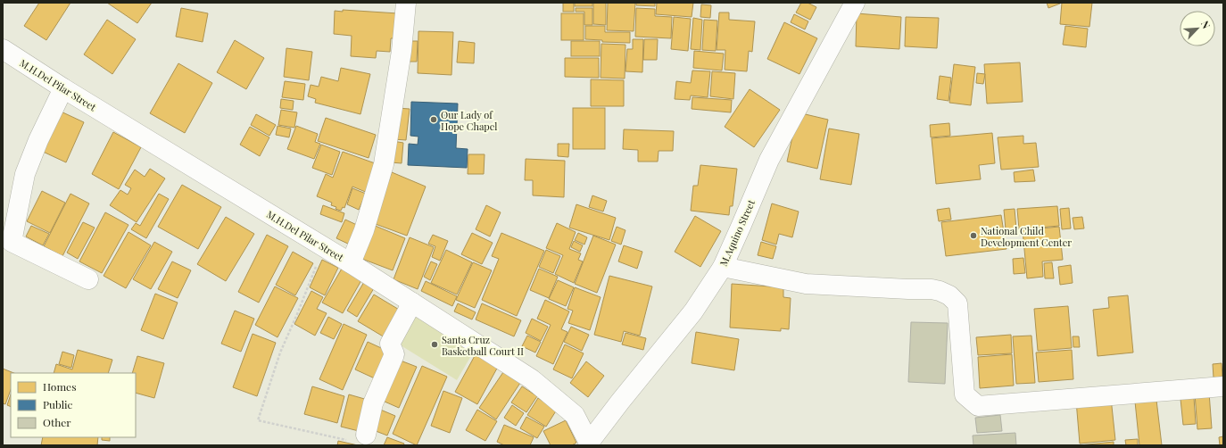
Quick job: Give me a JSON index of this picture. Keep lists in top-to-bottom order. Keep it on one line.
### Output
{"streets":{"street":["M.H.Del Pilar Street","M.Aquino Street"]},"crossings":[["M.H.Del Pilar Street","M.Aquino Street"]],"places":["Our Lady of Hope Chapel","National Child Development Center","Santa Cruz Basketball Court II"],"legend":["Homes","Public","Other"],"north":"top right"}
